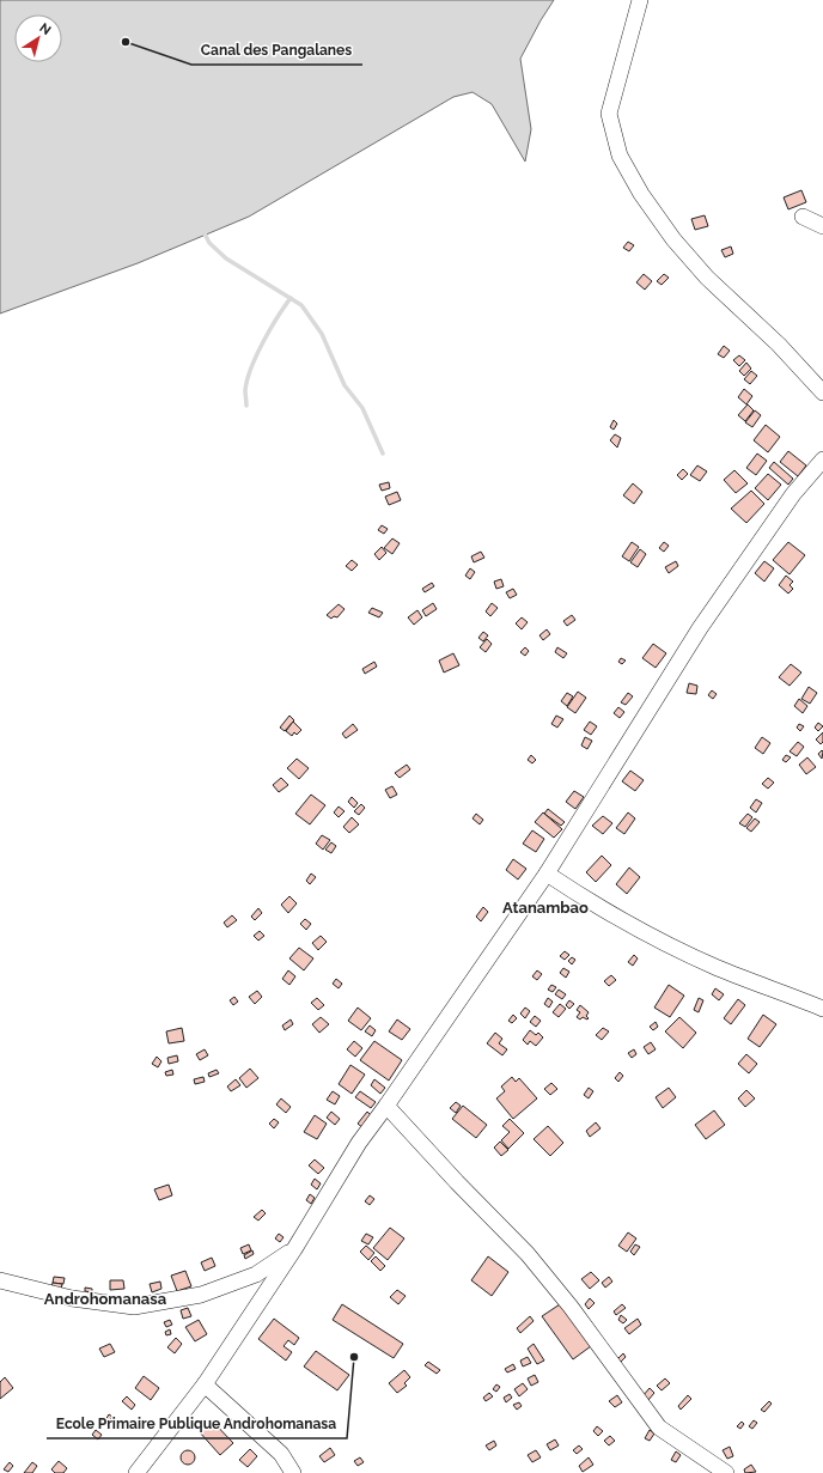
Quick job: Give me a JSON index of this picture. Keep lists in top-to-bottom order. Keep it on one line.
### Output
{"districts":["Atanambao","Androhomanasa"],"places":["Canal des Pangalanes","Ecole Primaire Publique Androhomanasa"],"north":"top right"}
